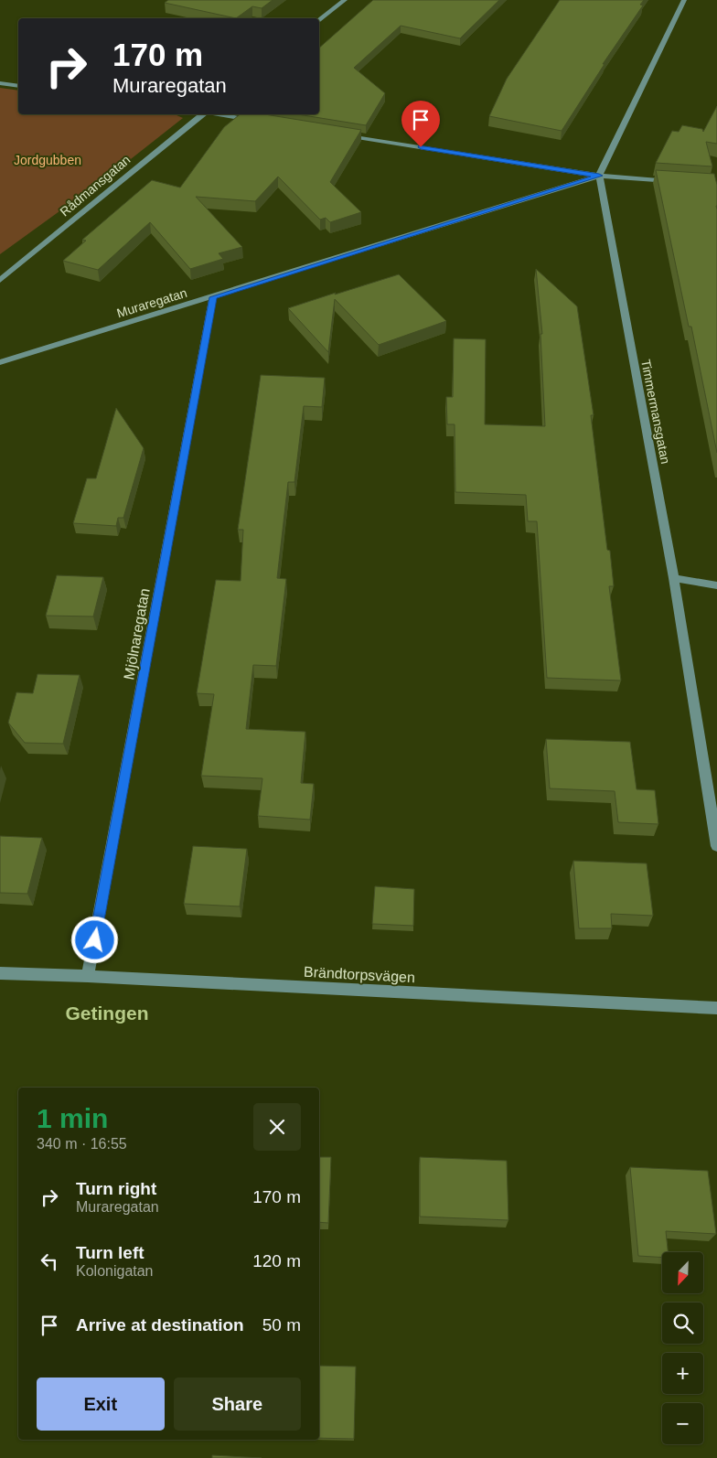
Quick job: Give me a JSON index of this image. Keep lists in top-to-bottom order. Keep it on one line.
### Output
{"streets":{"street":["Rådmansgatan","Muraregatan","Timmermansgatan","Mjölnaregatan","Brändtorpsvägen"]},"crossings":[["Muraregatan","Timmermansgatan"],["Muraregatan","Mjölnaregatan"],["Mjölnaregatan","Brändtorpsvägen"]],"districts":["Getingen"],"parks":["Jordgubben"],"north":"bottom left","page":{"turn":["170 m","Muraregatan"],"heading":["1 min","340 m · 16:55"],"list":[{"name":"Turn right","note":"Muraregatan","value":"170 m"},{"name":"Turn left","note":"Kolonigatan","value":"120 m"},{"name":"Arrive at destination","value":"50 m"}],"map_buttons":["+","−"],"buttons":["Exit","Share"]}}
